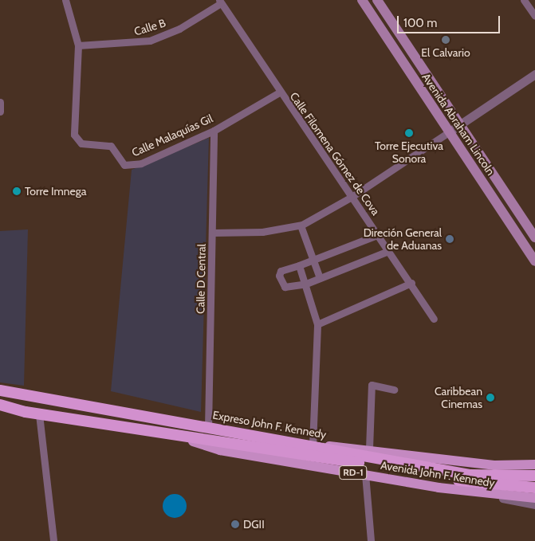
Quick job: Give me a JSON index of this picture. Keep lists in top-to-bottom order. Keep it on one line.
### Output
{"streets":{"highway":["Expreso John F. Kennedy","RD-1"],"main road":["Avenida Abraham Lincoln","Avenida John F. Kennedy"],"street":["Calle B","Calle Malaquías Gil","Calle Filomena Gómez de Cova","Calle D Central"]},"crossings":[["Calle B","Calle Malaquías Gil"],["Calle B","Calle Filomena Gómez de Cova"],["Calle Malaquías Gil","Calle Filomena Gómez de Cova"],["Calle Malaquías Gil","Calle D Central"],["Calle D Central","Expreso John F. Kennedy"],["Expreso John F. Kennedy","RD-1"],["Expreso John F. Kennedy","Avenida John F. Kennedy"]],"places":["El Calvario","Torre Ejecutiva Sonora","Torre Imnega","Direción General de Aduanas","Caribbean Cinemas","DGII"],"scale_bar":"100 m"}
